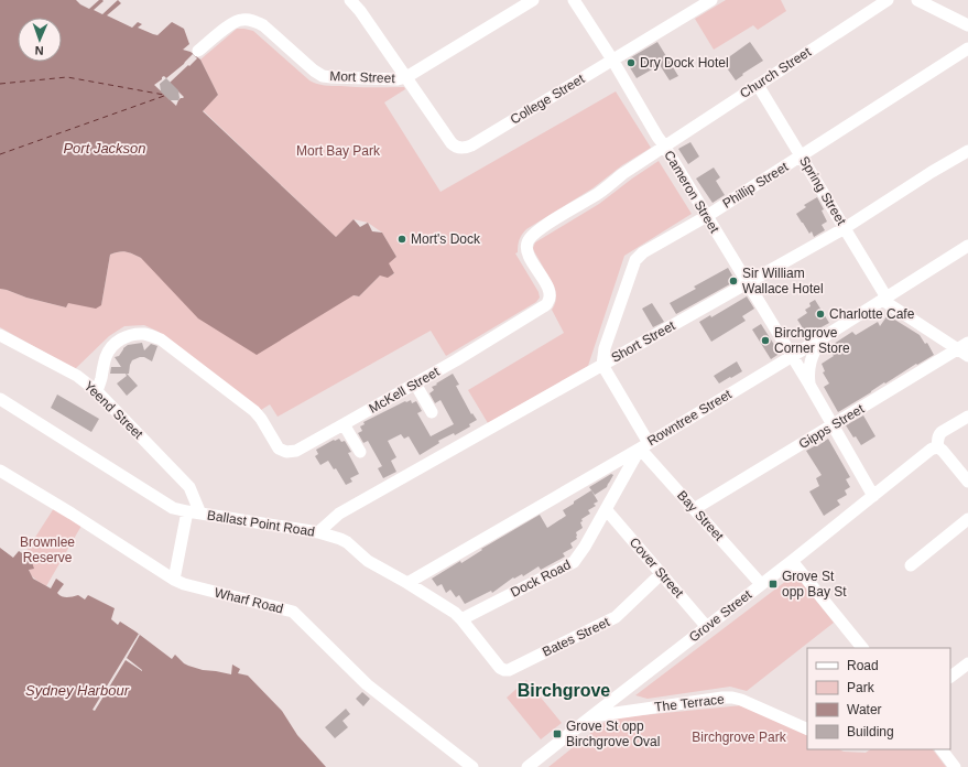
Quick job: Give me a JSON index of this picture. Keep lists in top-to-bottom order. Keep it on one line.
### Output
{"streets":{"street":["Church Street","Mort Street","College Street","Phillip Street","Spring Street","Cameron Street","Short Street","McKell Street","Yeend Street","Rowntree Street","Gipps Street","Bay Street","Ballast Point Road","Cover Street","Dock Road","Wharf Road","Grove Street","Bates Street","The Terrace"]},"crossings":[["Church Street","Spring Street"],["Church Street","Cameron Street"],["Church Street","McKell Street"],["Mort Street","College Street"],["College Street","Cameron Street"],["Phillip Street","Spring Street"],["Phillip Street","Cameron Street"],["Phillip Street","Short Street"],["Phillip Street","Bay Street"],["Spring Street","Short Street"],["Spring Street","Rowntree Street"],["Spring Street","Gipps Street"],["Cameron Street","Short Street"],["Cameron Street","McKell Street"],["Cameron Street","Rowntree Street"],["Cameron Street","Gipps Street"],["Cameron Street","Grove Street"],["Short Street","Bay Street"],["Short Street","Ballast Point Road"],["McKell Street","Yeend Street"],["Yeend Street","Ballast Point Road"],["Rowntree Street","Bay Street"],["Rowntree Street","Ballast Point Road"],["Rowntree Street","Dock Road"],["Gipps Street","Bay Street"],["Bay Street","Dock Road"],["Bay Street","Grove Street"],["Ballast Point Road","Dock Road"],["Ballast Point Road","Bates Street"],["Cover Street","Dock Road"],["Cover Street","Grove Street"],["Cover Street","Bates Street"],["Grove Street","The Terrace"]],"districts":["Birchgrove"],"water":["Port Jackson","Sydney Harbour"],"parks":["Mort Bay Park","Brownlee Reserve","Birchgrove Park"],"places":{"other":["Dry Dock Hotel","Mort's Dock","Sir William Wallace Hotel","Charlotte Cafe","Birchgrove Corner Store"],"transit":["Grove St opp Bay St","Grove St opp Birchgrove Oval"]},"legend":["Road","Park","Water","Building"],"north":"bottom"}
